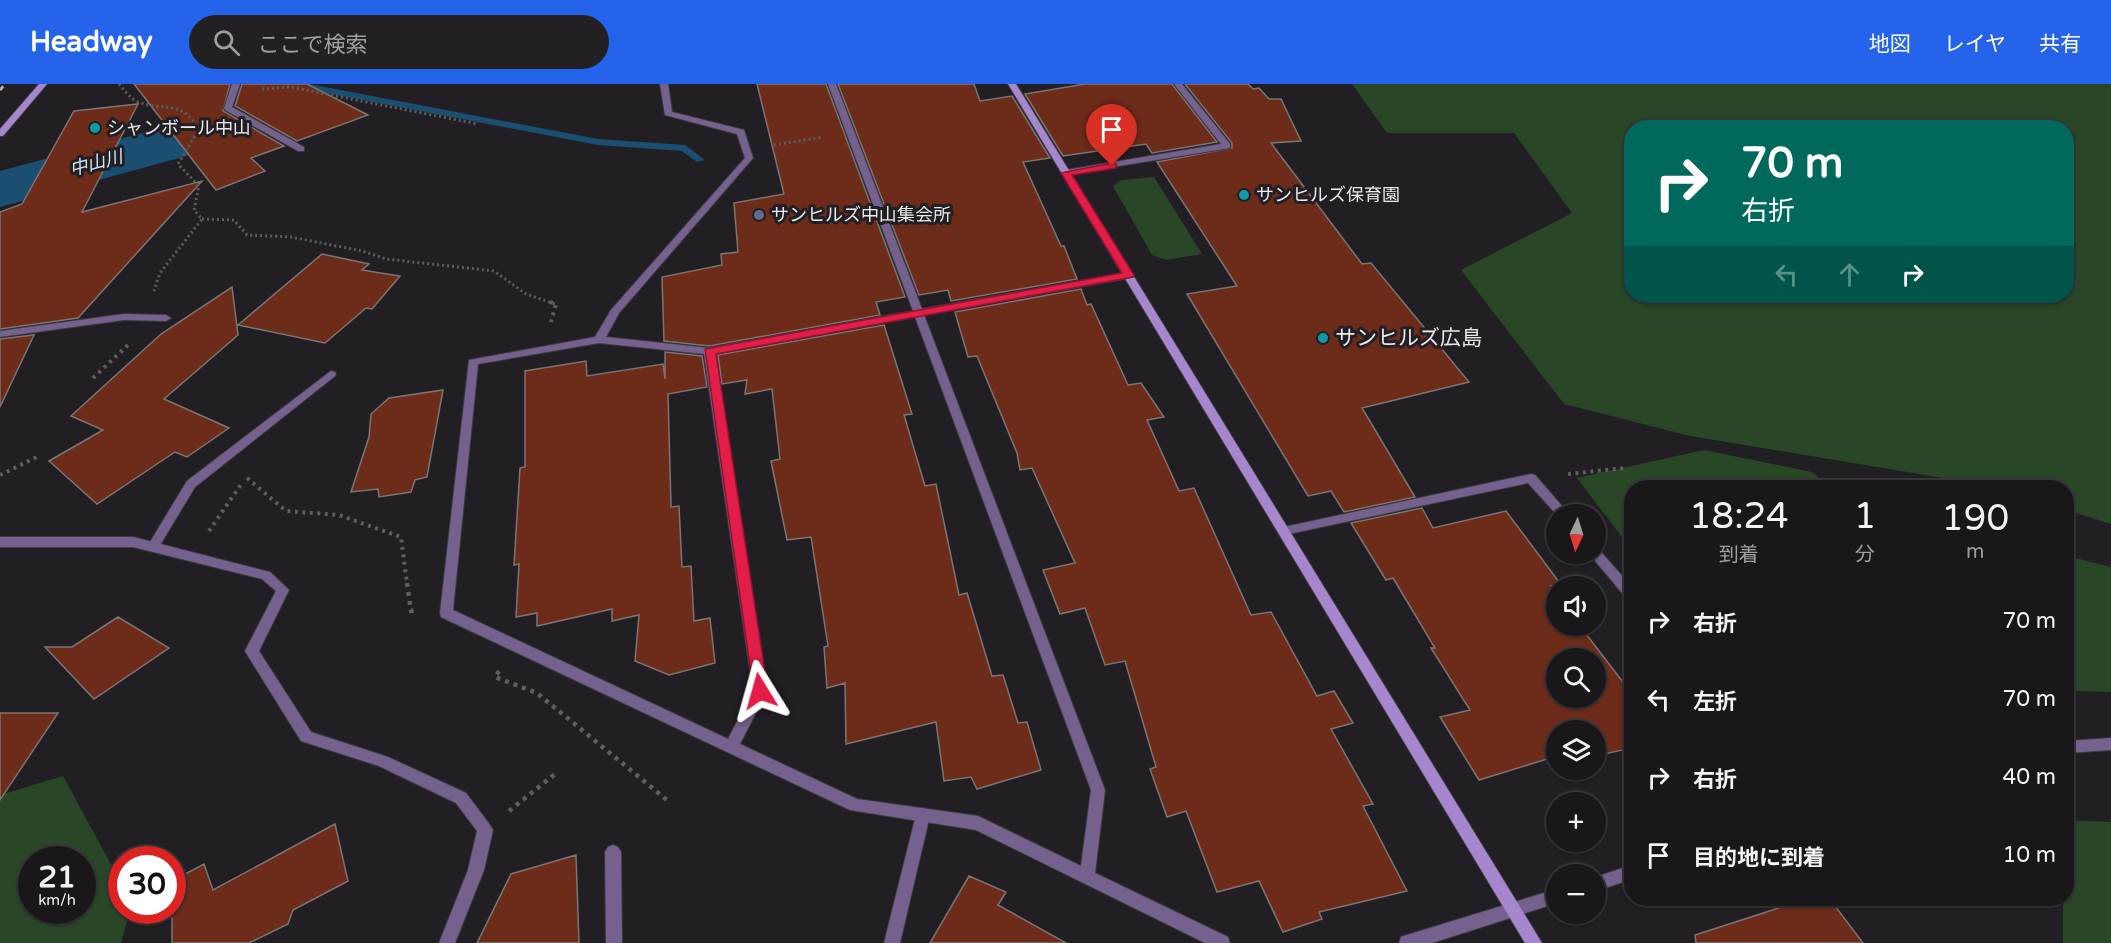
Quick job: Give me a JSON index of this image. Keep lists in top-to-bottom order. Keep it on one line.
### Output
{"water":["中山川"],"places":["シャンボール中山","サンヒルズ保育園","サンヒルズ中山集会所","サンヒルズ広島"],"north":"bottom","page":{"header":"Headway","search":"ここで検索","nav":["地図","レイヤ","共有"],"turn":["70 m","右折"],"eta":["18:24","到着","1","分","190","m"],"map_buttons":["+","−"],"list":[{"name":"右折","value":"70 m"},{"name":"左折","value":"70 m"},{"name":"右折","value":"40 m"},{"name":"目的地に到着","value":"10 m"}],"speed":"21 km/h","limit":"30"}}
